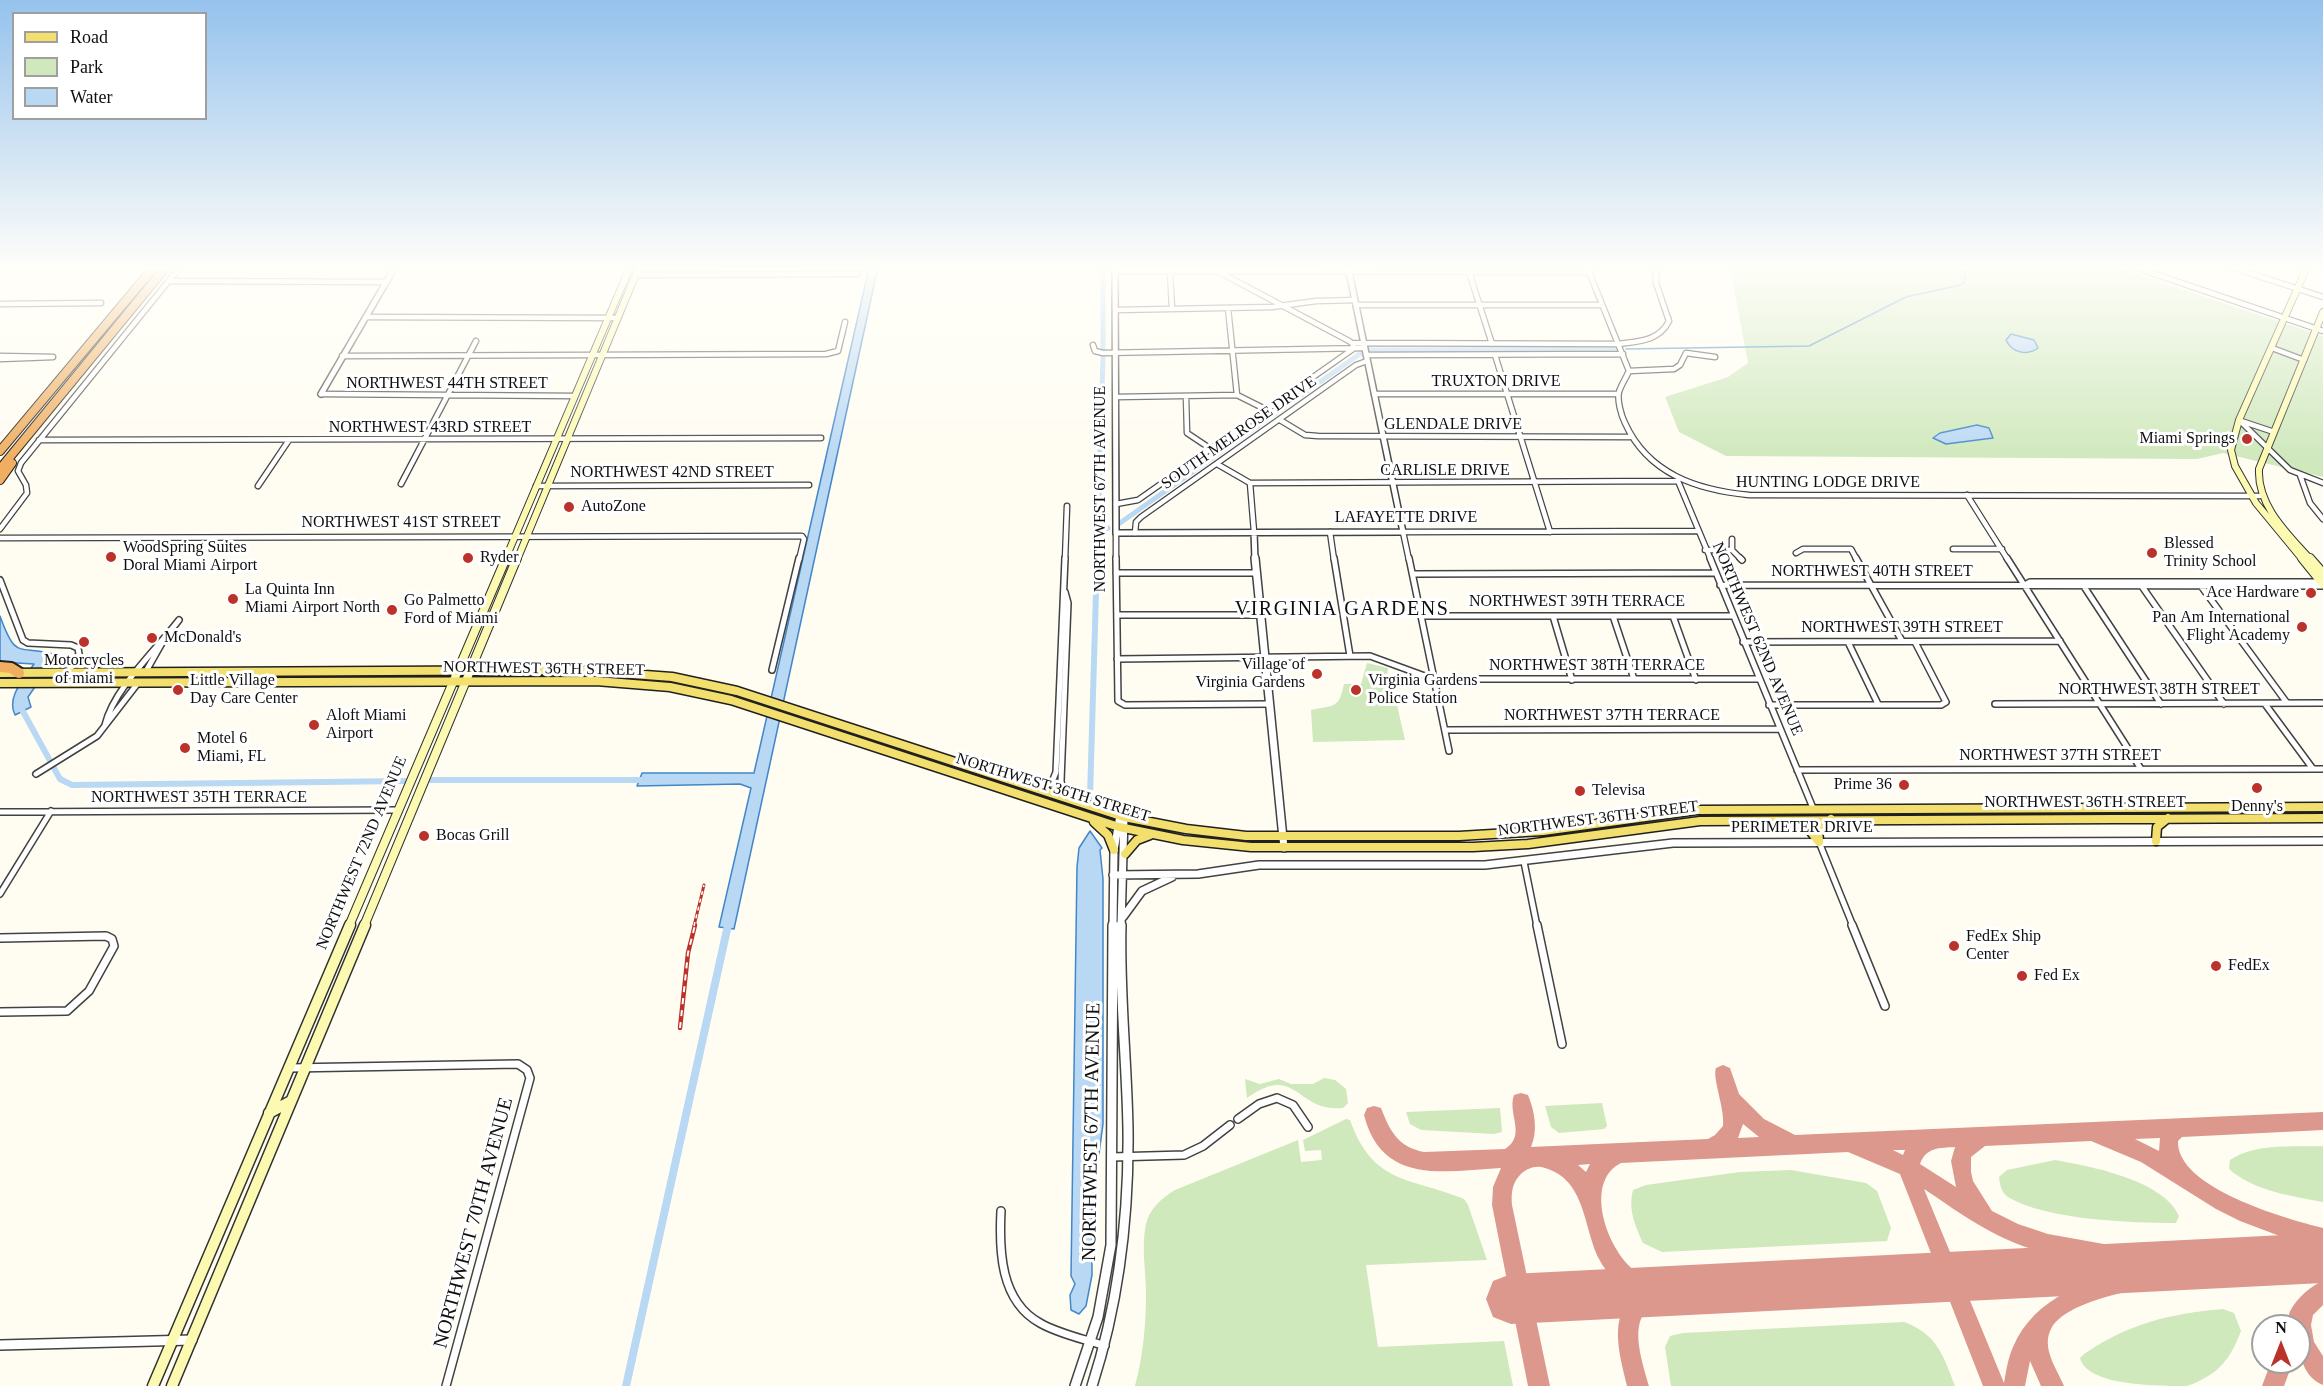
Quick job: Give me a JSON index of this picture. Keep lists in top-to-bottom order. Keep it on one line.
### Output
{"streets":{"main road":["NORTHWEST 36TH STREET","NORTHWEST 72ND AVENUE"],"street":["TRUXTON DRIVE","NORTHWEST 44TH STREET","GLENDALE DRIVE","NORTHWEST 43RD STREET","SOUTH MELROSE DRIVE","CARLISLE DRIVE","NORTHWEST 42ND STREET","HUNTING LODGE DRIVE","NORTHWEST 67TH AVENUE","LAFAYETTE DRIVE","NORTHWEST 41ST STREET","NORTHWEST 40TH STREET","NORTHWEST 39TH TERRACE","NORTHWEST 39TH STREET","NORTHWEST 62ND AVENUE","NORTHWEST 38TH TERRACE","NORTHWEST 38TH STREET","NORTHWEST 37TH TERRACE","NORTHWEST 37TH STREET","NORTHWEST 35TH TERRACE","PERIMETER DRIVE","NORTHWEST 70TH AVENUE"]},"crossings":[["TRUXTON DRIVE","HUNTING LODGE DRIVE"],["NORTHWEST 44TH STREET","NORTHWEST 72ND AVENUE"],["GLENDALE DRIVE","SOUTH MELROSE DRIVE"],["GLENDALE DRIVE","HUNTING LODGE DRIVE"],["NORTHWEST 43RD STREET","NORTHWEST 72ND AVENUE"],["SOUTH MELROSE DRIVE","CARLISLE DRIVE"],["SOUTH MELROSE DRIVE","LAFAYETTE DRIVE"],["CARLISLE DRIVE","HUNTING LODGE DRIVE"],["CARLISLE DRIVE","NORTHWEST 62ND AVENUE"],["NORTHWEST 42ND STREET","NORTHWEST 72ND AVENUE"],["HUNTING LODGE DRIVE","NORTHWEST 62ND AVENUE"],["NORTHWEST 67TH AVENUE","LAFAYETTE DRIVE"],["NORTHWEST 67TH AVENUE","NORTHWEST 38TH TERRACE"],["NORTHWEST 67TH AVENUE","NORTHWEST 36TH STREET"],["LAFAYETTE DRIVE","NORTHWEST 62ND AVENUE"],["NORTHWEST 41ST STREET","NORTHWEST 72ND AVENUE"],["NORTHWEST 40TH STREET","NORTHWEST 62ND AVENUE"],["NORTHWEST 39TH TERRACE","NORTHWEST 62ND AVENUE"],["NORTHWEST 39TH STREET","NORTHWEST 62ND AVENUE"],["NORTHWEST 62ND AVENUE","NORTHWEST 38TH TERRACE"],["NORTHWEST 62ND AVENUE","NORTHWEST 36TH STREET"],["NORTHWEST 62ND AVENUE","NORTHWEST 37TH TERRACE"],["NORTHWEST 62ND AVENUE","NORTHWEST 37TH STREET"],["NORTHWEST 36TH STREET","NORTHWEST 72ND AVENUE"],["NORTHWEST 35TH TERRACE","NORTHWEST 72ND AVENUE"],["NORTHWEST 72ND AVENUE","NORTHWEST 70TH AVENUE"]],"districts":["VIRGINIA GARDENS"],"places":["Miami Springs","AutoZone","Blessed Trinity School","WoodSpring Suites Doral Miami Airport","Ryder","Ace Hardware","La Quinta Inn Miami Airport North","Go Palmetto Ford of Miami","Pan Am International Flight Academy","McDonald's","Motorcycles of miami","Village of Virginia Gardens","Little Village Day Care Center","Virginia Gardens Police Station","Aloft Miami Airport","Motel 6 Miami, FL","Prime 36","Denny's","Televisa","Bocas Grill","FedEx Ship Center","FedEx","Fed Ex"],"legend":["Road","Park","Water"],"north":"top"}
